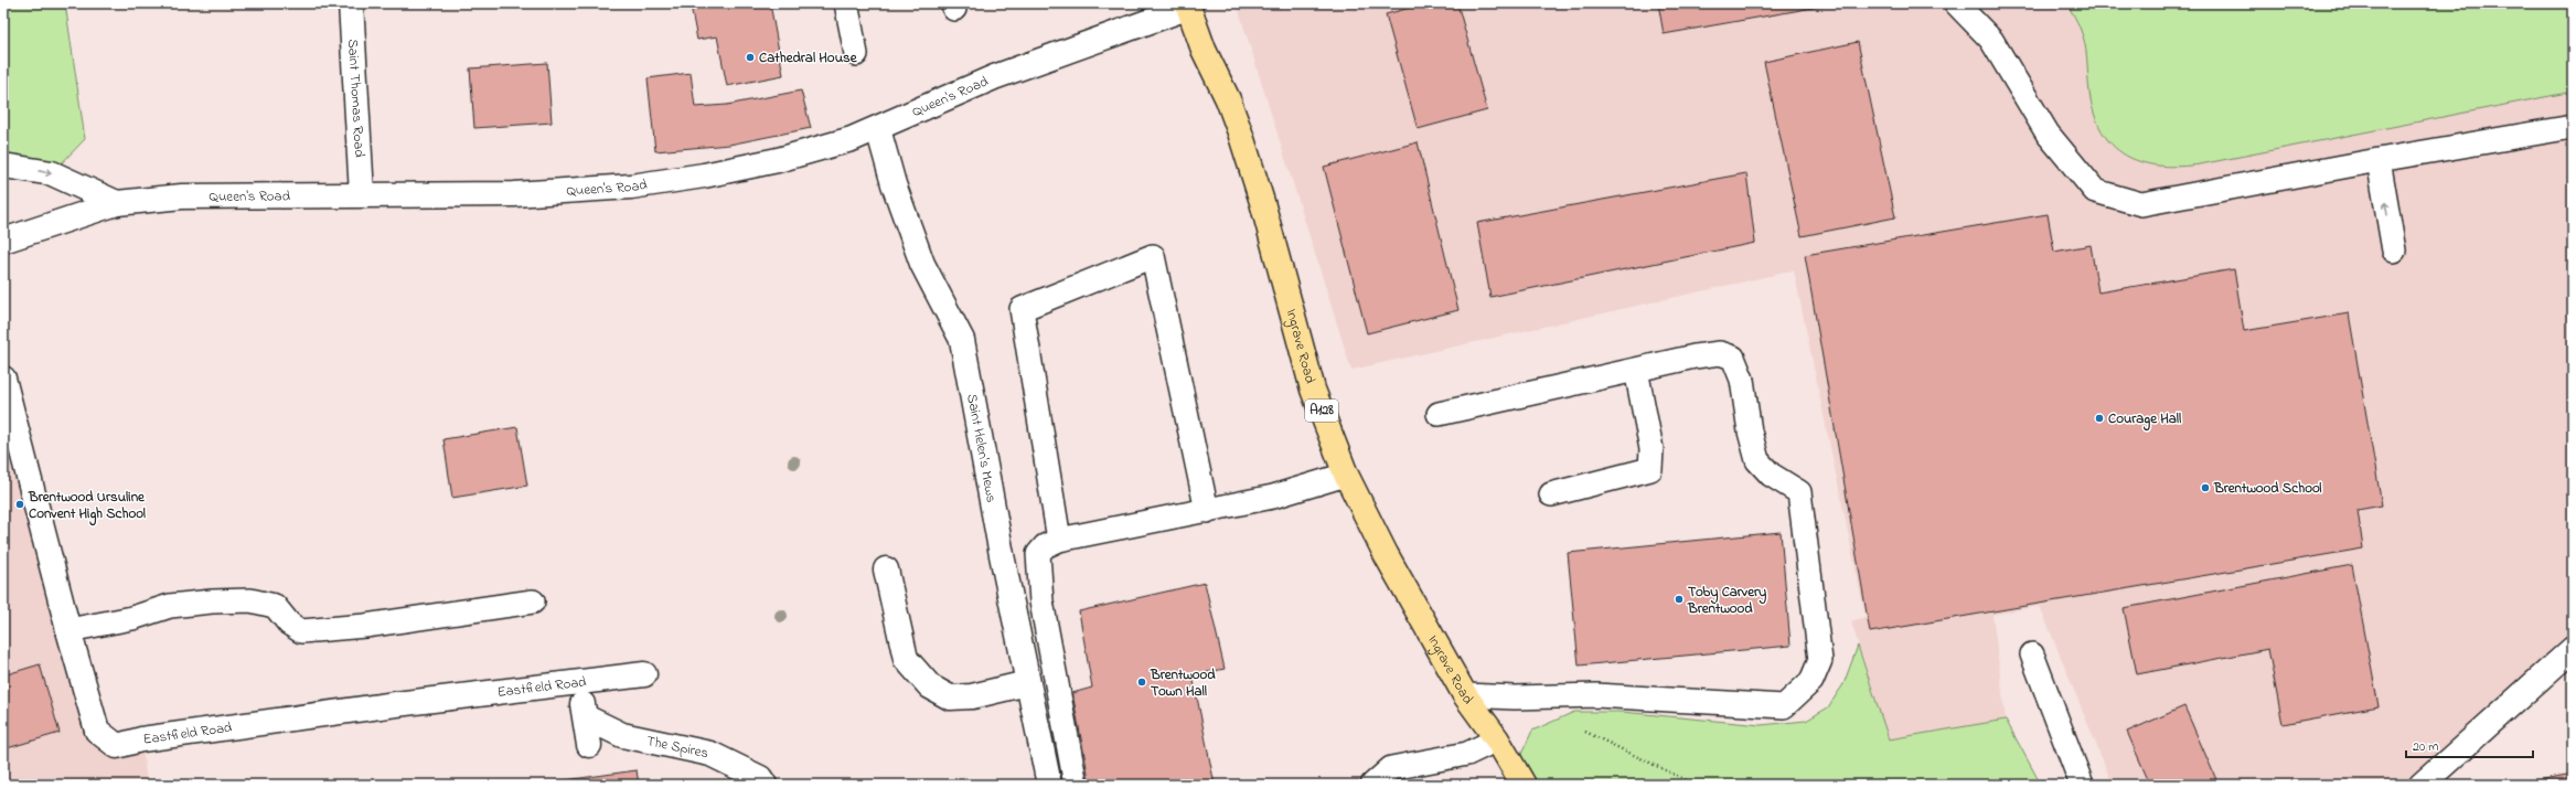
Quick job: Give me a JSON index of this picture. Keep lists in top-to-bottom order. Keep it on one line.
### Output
{"streets":{"main road":["Ingrave Road","A128"],"street":["Queen's Road","Saint Thomas Road","Saint Helen's Mews","Eastfield Road","The Spires"]},"crossings":[["Queen's Road","Saint Thomas Road"],["Queen's Road","Ingrave Road"],["Queen's Road","Saint Helen's Mews"]],"places":["Cathedral House","Courage Hall","Brentwood School","Brentwood Ursuline Convent High School","Toby Carvery Brentwood","Brentwood Town Hall"],"scale_bar":"20 m"}
